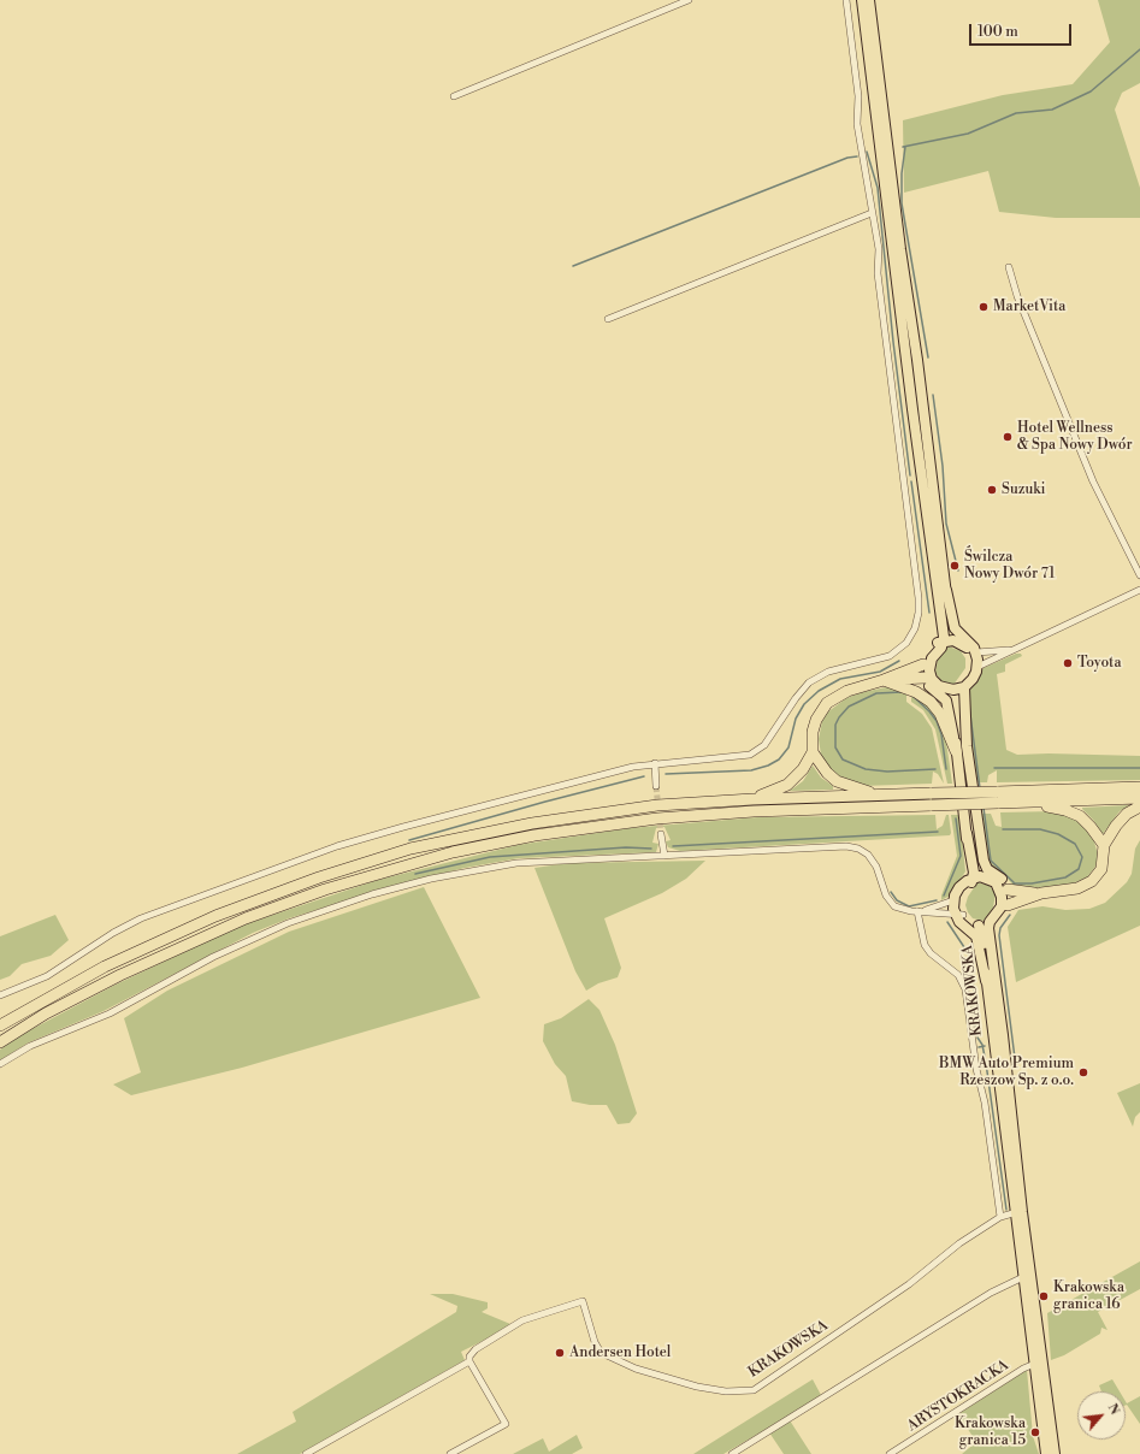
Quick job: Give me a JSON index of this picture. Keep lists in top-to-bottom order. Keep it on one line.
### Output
{"streets":{"main road":["KRAKOWSKA"],"street":["ARYSTOKRACKA"]},"crossings":[["KRAKOWSKA","ARYSTOKRACKA"]],"places":["MarketVita","Hotel Wellness & Spa Nowy Dwór","Suzuki","Świlcza Nowy Dwór 71","Toyota","BMW Auto Premium Rzeszow Sp. z o.o.","Krakowska granica 16","Andersen Hotel","Krakowska granica 15"],"scale_bar":"100 m","north":"top right"}
